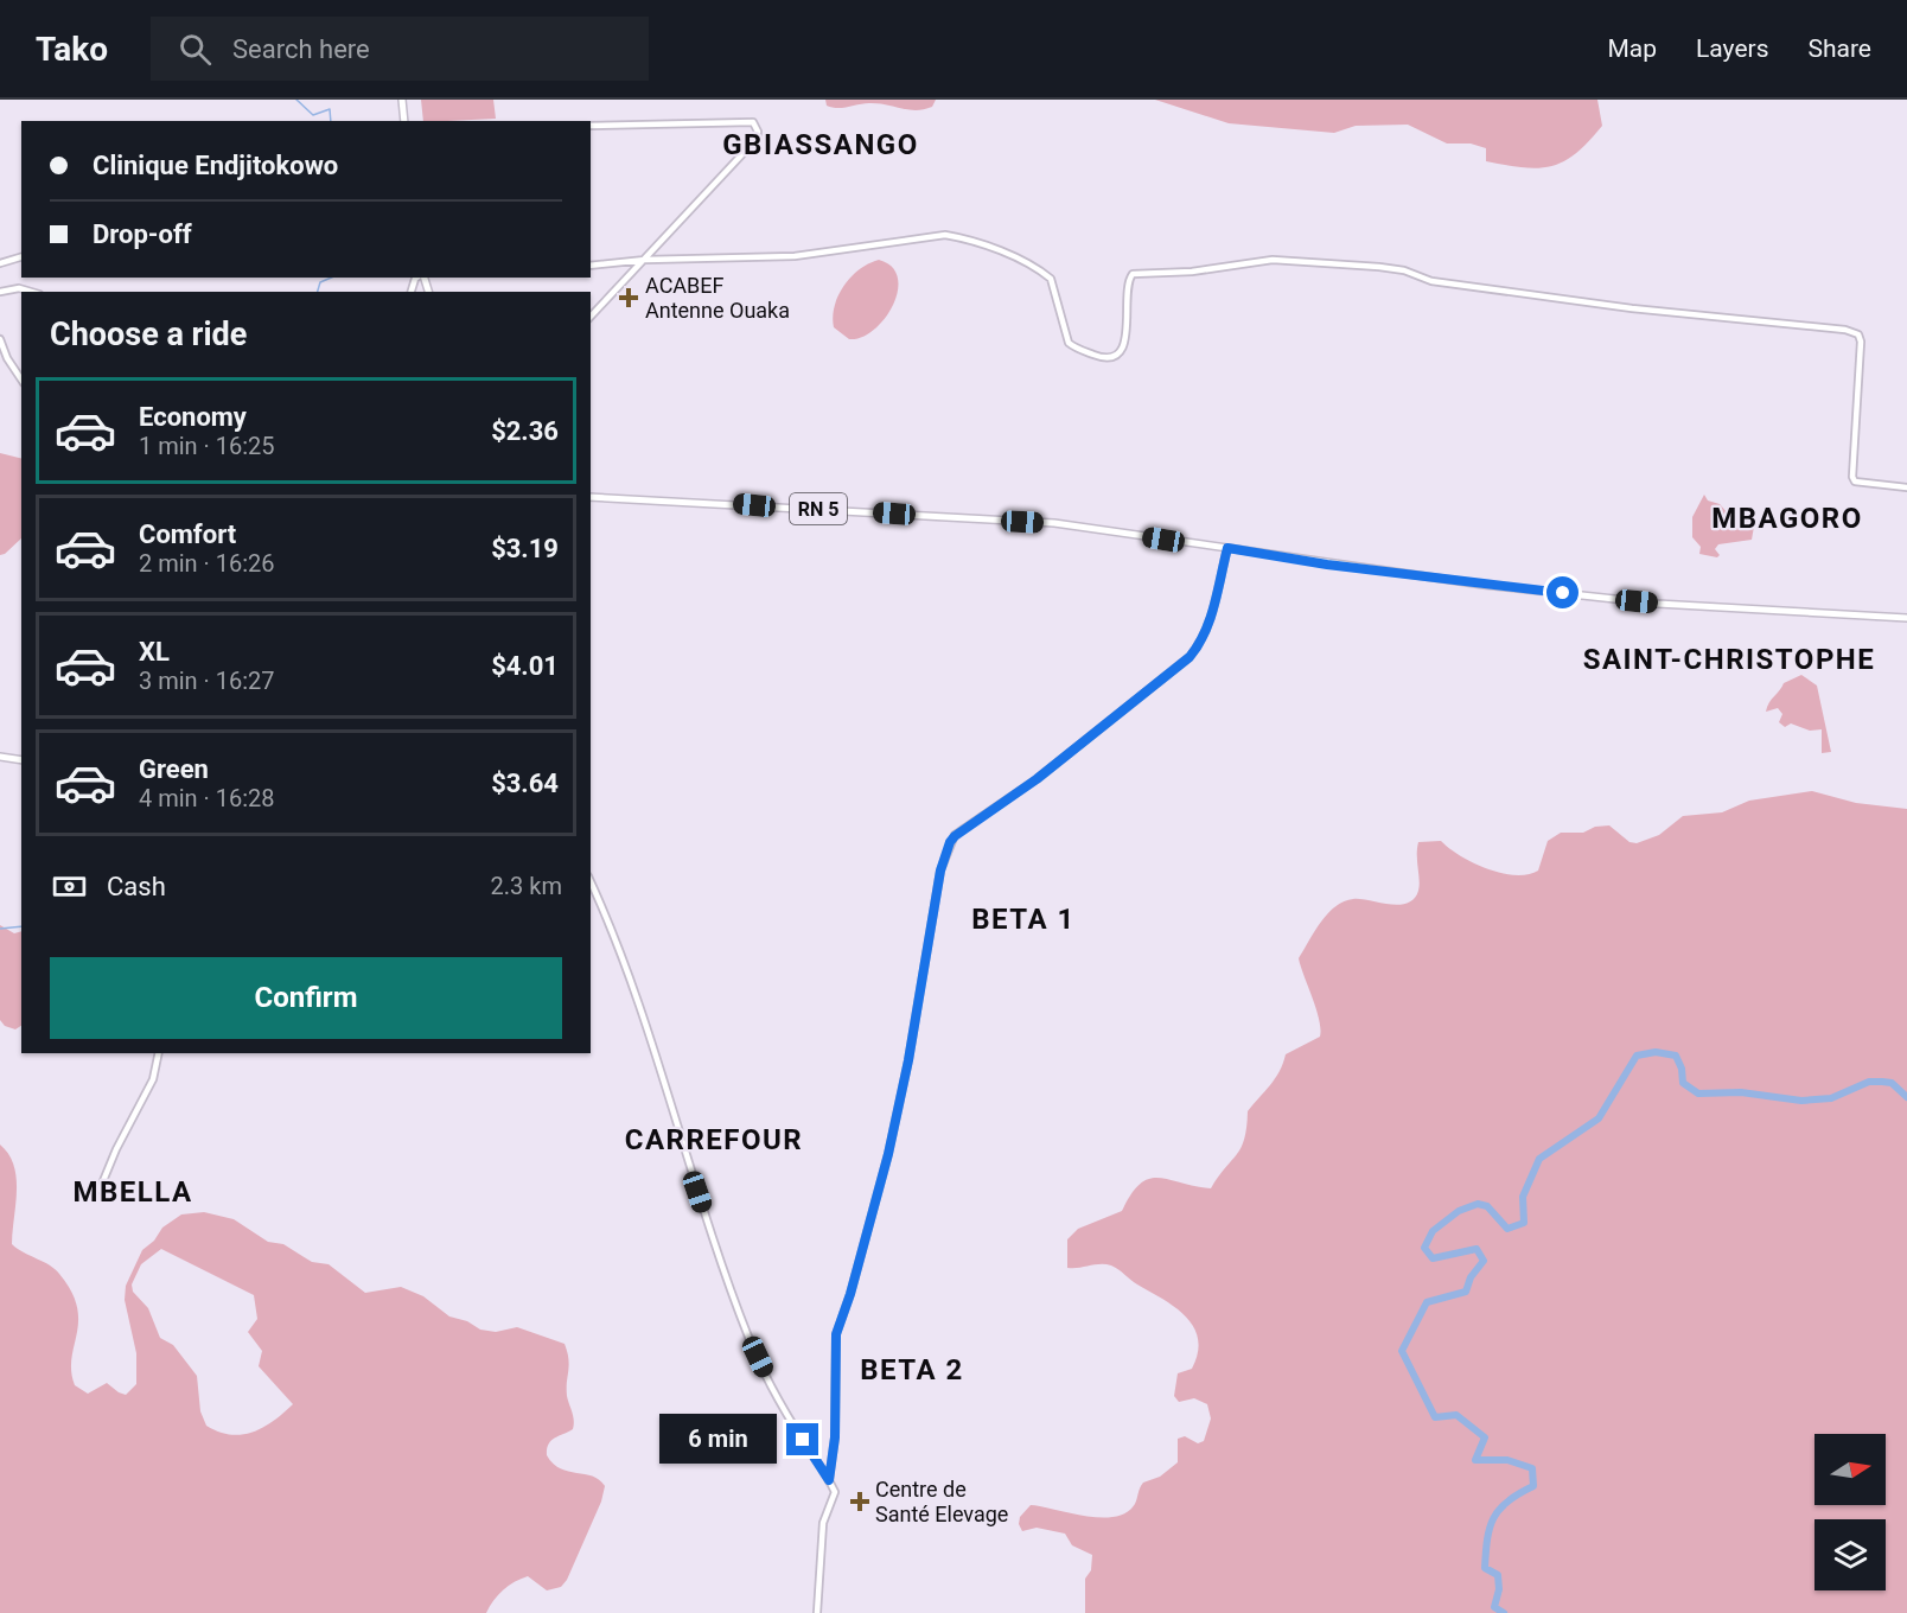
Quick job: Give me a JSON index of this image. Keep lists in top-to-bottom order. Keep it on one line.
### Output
{"streets":{"main road":["RN 5"]},"districts":["GBIASSANGO","MBAGORO","SAINT-CHRISTOPHE","BETA 1","CARREFOUR","MBELLA","BETA 2"],"places":{"health":["ACABEF Antenne Ouaka","Centre de Santé Elevage"]},"north":"right","page":{"header":"Tako","search":"Search here","nav":["Map","Layers","Share"],"banner":["Clinique Endjitokowo","Drop-off"],"heading":"Choose a ride","list":[{"name":"Economy","note":"1 min · 16:25","value":"$2.36"},{"name":"Comfort","note":"2 min · 16:26","value":"$3.19"},{"name":"XL","note":"3 min · 16:27","value":"$4.01"},{"name":"Green","note":"4 min · 16:28","value":"$3.64"}],"pay":["Cash","2.3 km"],"buttons":"Confirm","bubble":"6 min"}}
